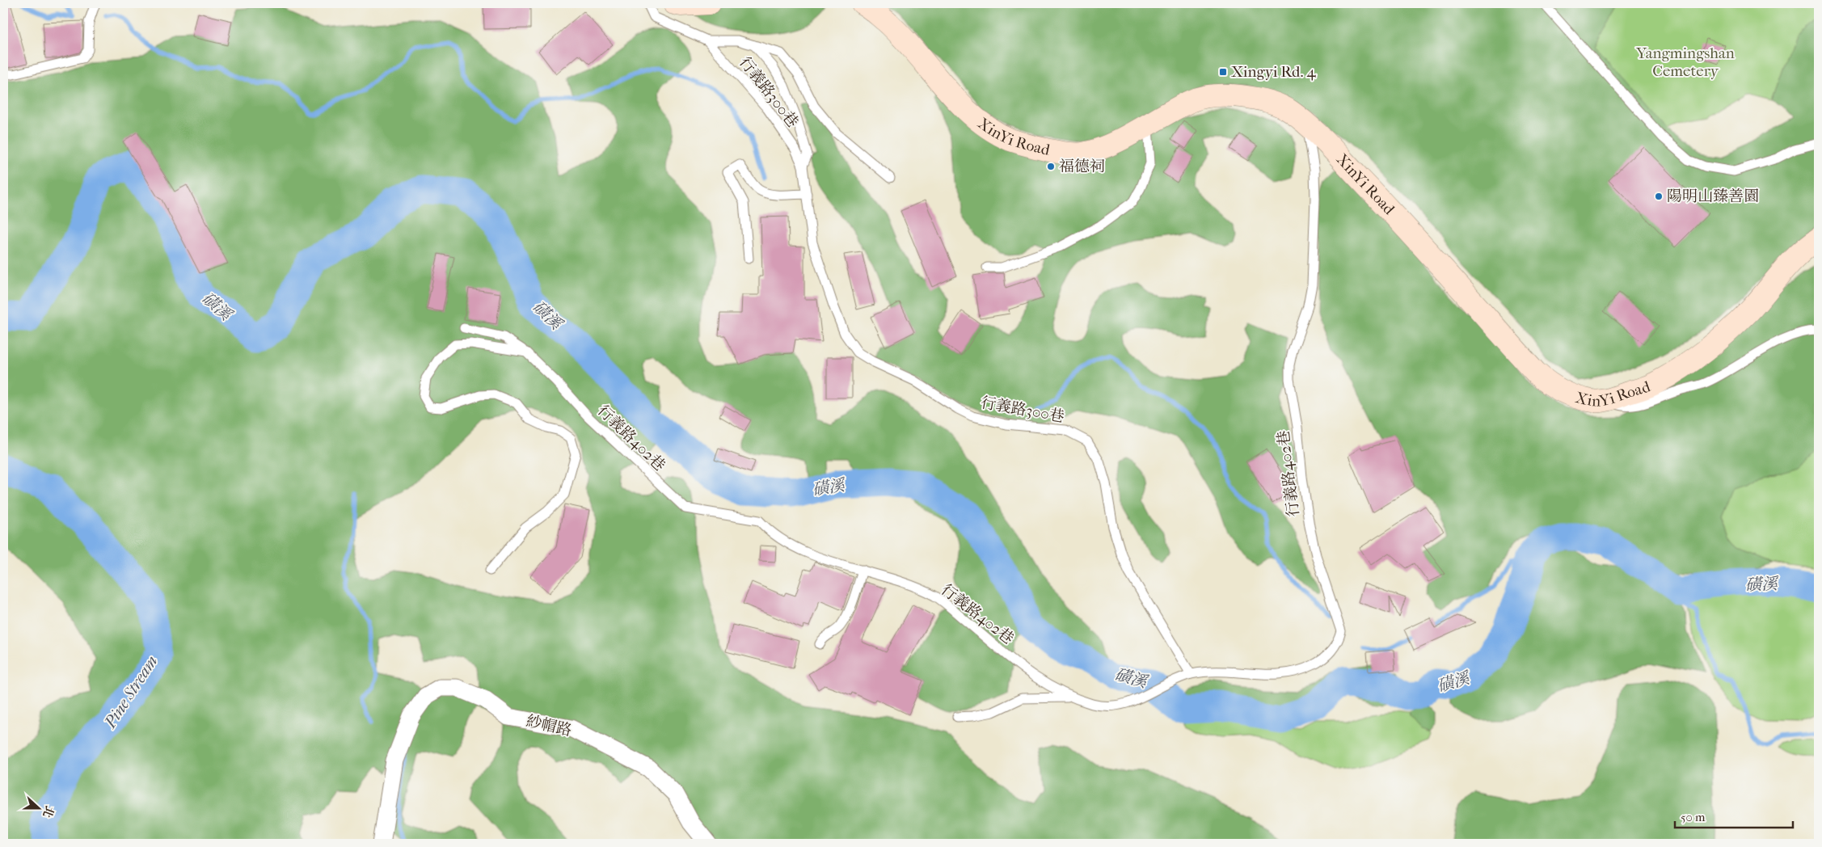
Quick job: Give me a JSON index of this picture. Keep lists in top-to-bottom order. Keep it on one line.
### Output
{"streets":{"street":["XinYi Road","紗帽路"],"lane":["行義路300巷","行義路402巷"]},"crossings":[["行義路300巷","行義路402巷"],["XinYi Road","行義路402巷"]],"water":["磺溪","Pine Stream"],"parks":["Yangmingshan Cemetery"],"places":{"transit":["Xingyi Rd. 4"],"other":["福德祠","陽明山臻善園"]},"scale_bar":"50 m","north":"right"}
